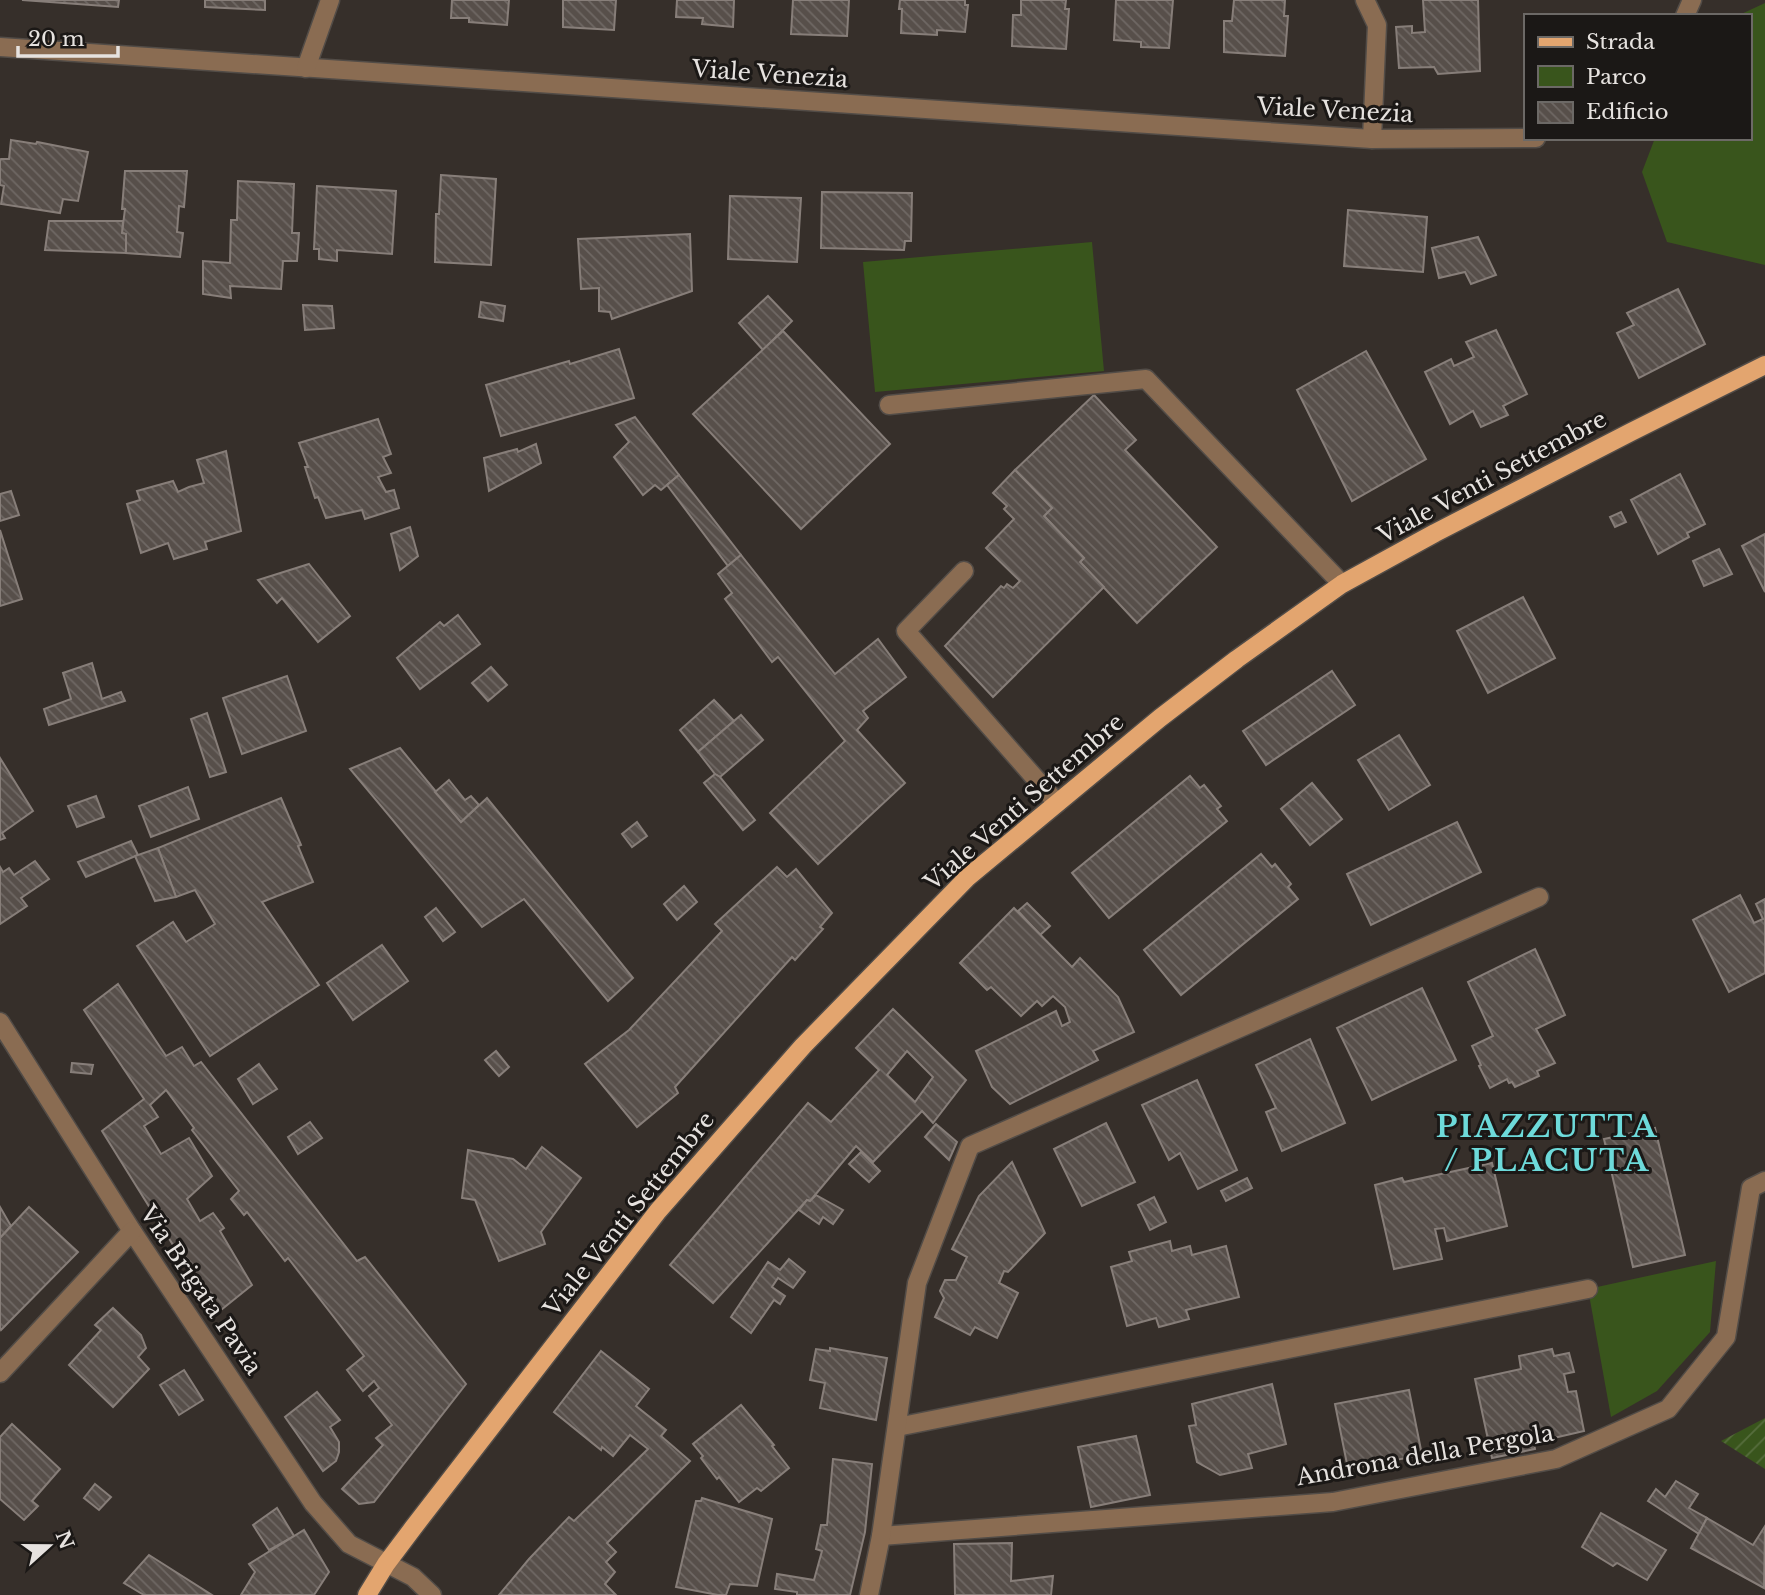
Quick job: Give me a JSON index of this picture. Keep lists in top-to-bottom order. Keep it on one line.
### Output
{"streets":{"main road":["Viale Venti Settembre"],"street":["Viale Venezia","Via Brigata Pavia","Androna della Pergola"]},"crossings":[["Viale Venti Settembre","Via Brigata Pavia"]],"districts":["PIAZZUTTA / PLACUTA"],"legend":["Strada","Parco","Edificio"],"scale_bar":"20 m","north":"right"}
